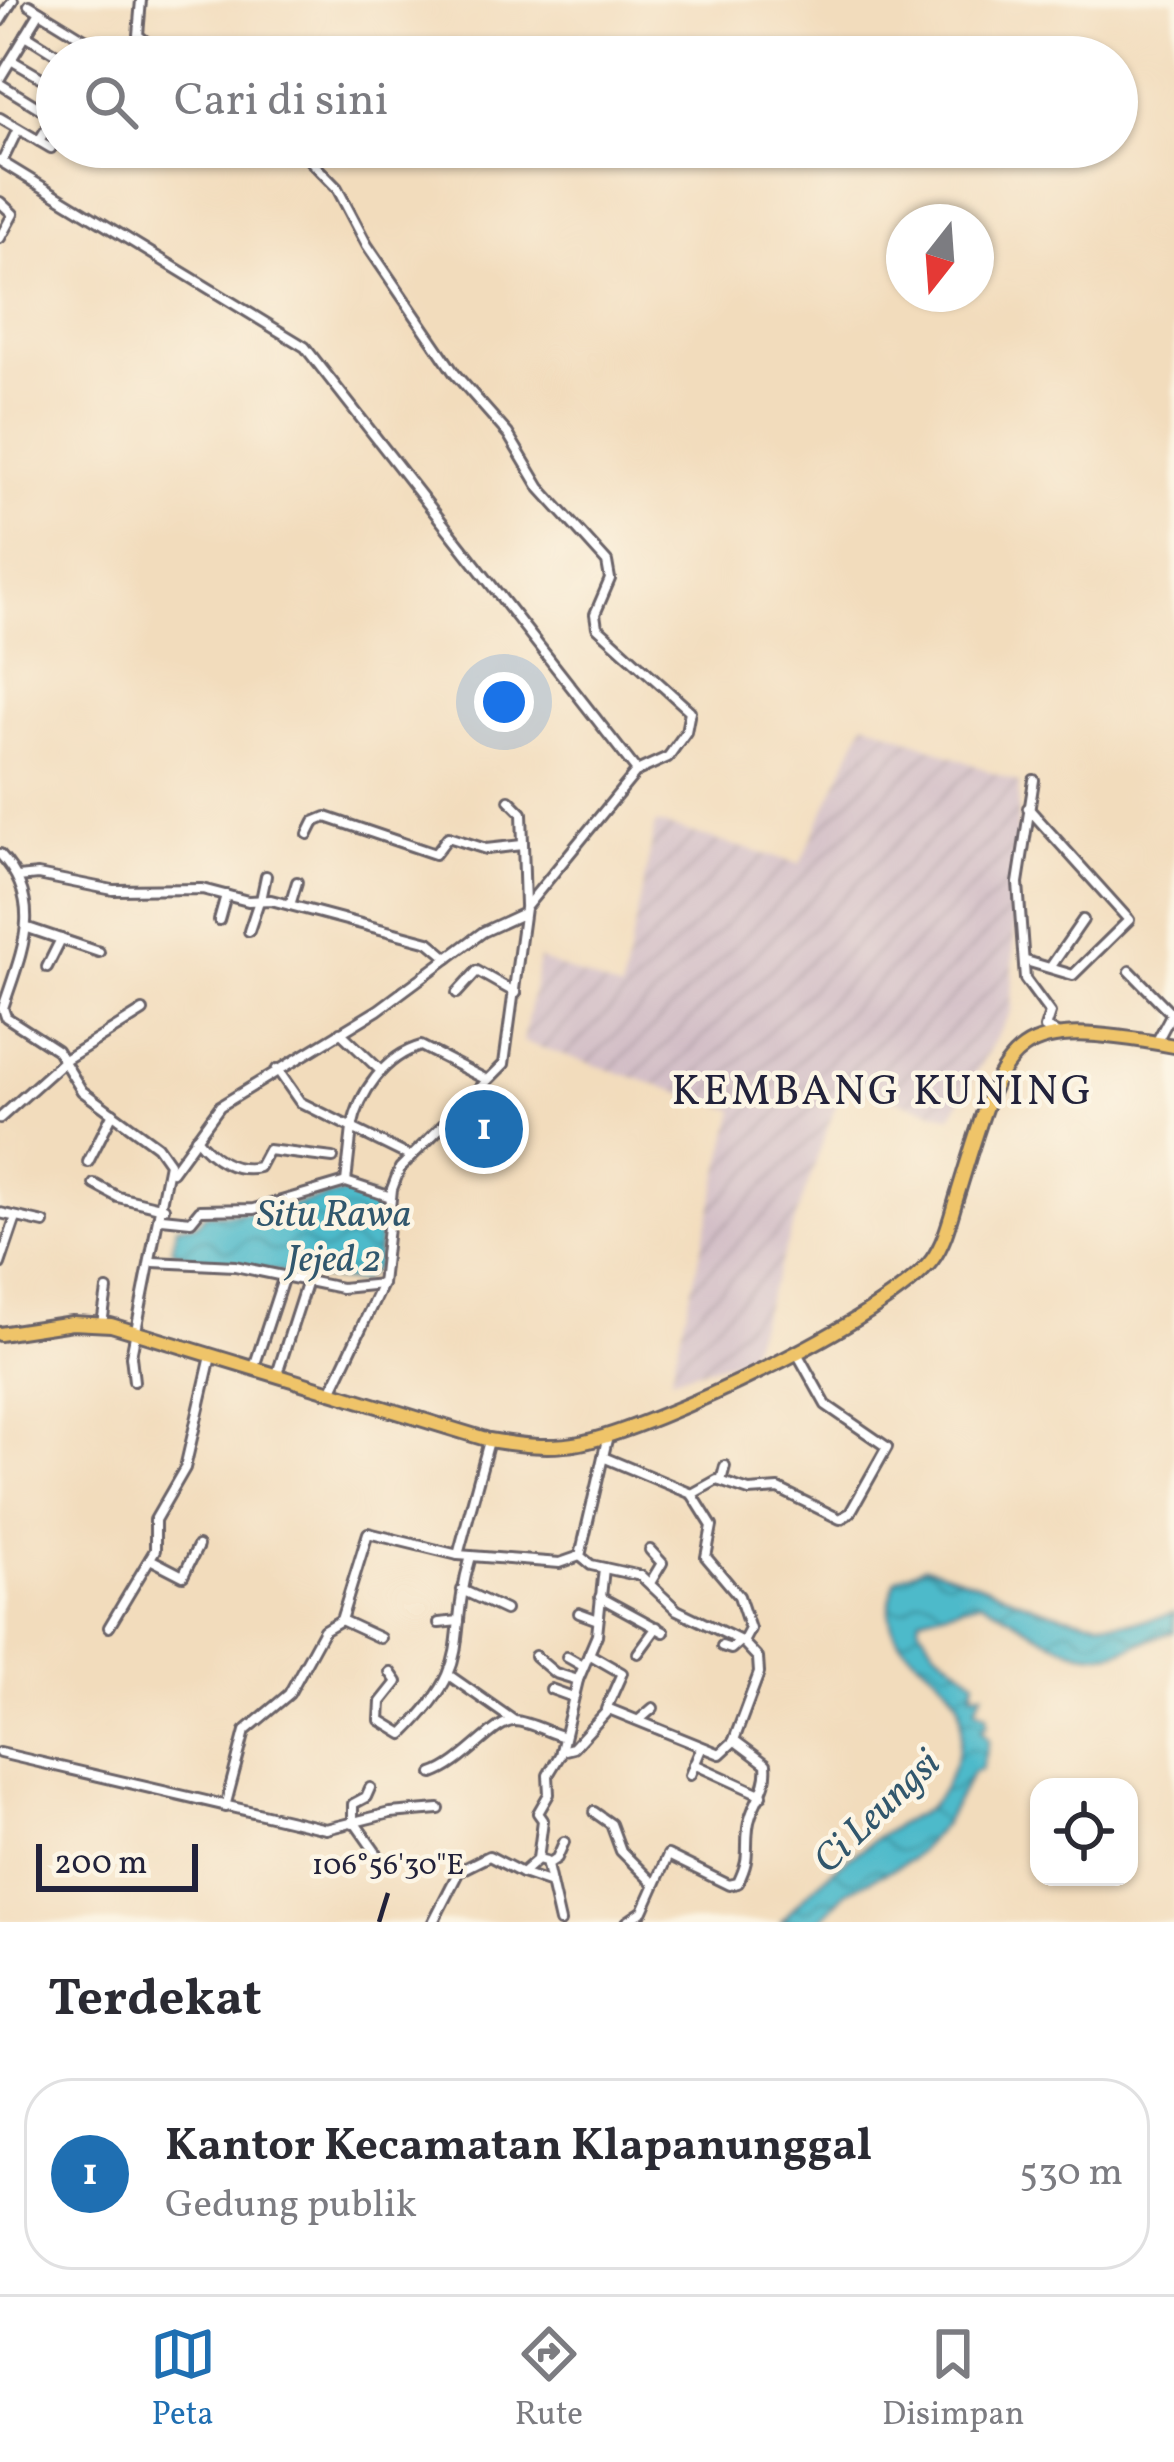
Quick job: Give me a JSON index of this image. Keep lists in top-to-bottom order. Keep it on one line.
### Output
{"districts":["KEMBANG KUNING"],"water":["Situ Rawa Jejed 2","Ci Leungsi"],"scale_bar":"200 m","north":"bottom","page":{"search":"Cari di sini","pins":"1","scale":"200 m","heading":"Terdekat","list":[{"mark":"1","name":"Kantor Kecamatan Klapanunggal","note":"Gedung publik","value":"530 m"}],"nav":["Peta","Rute","Disimpan"]},"coordinates":["106°56'30\"E"]}
